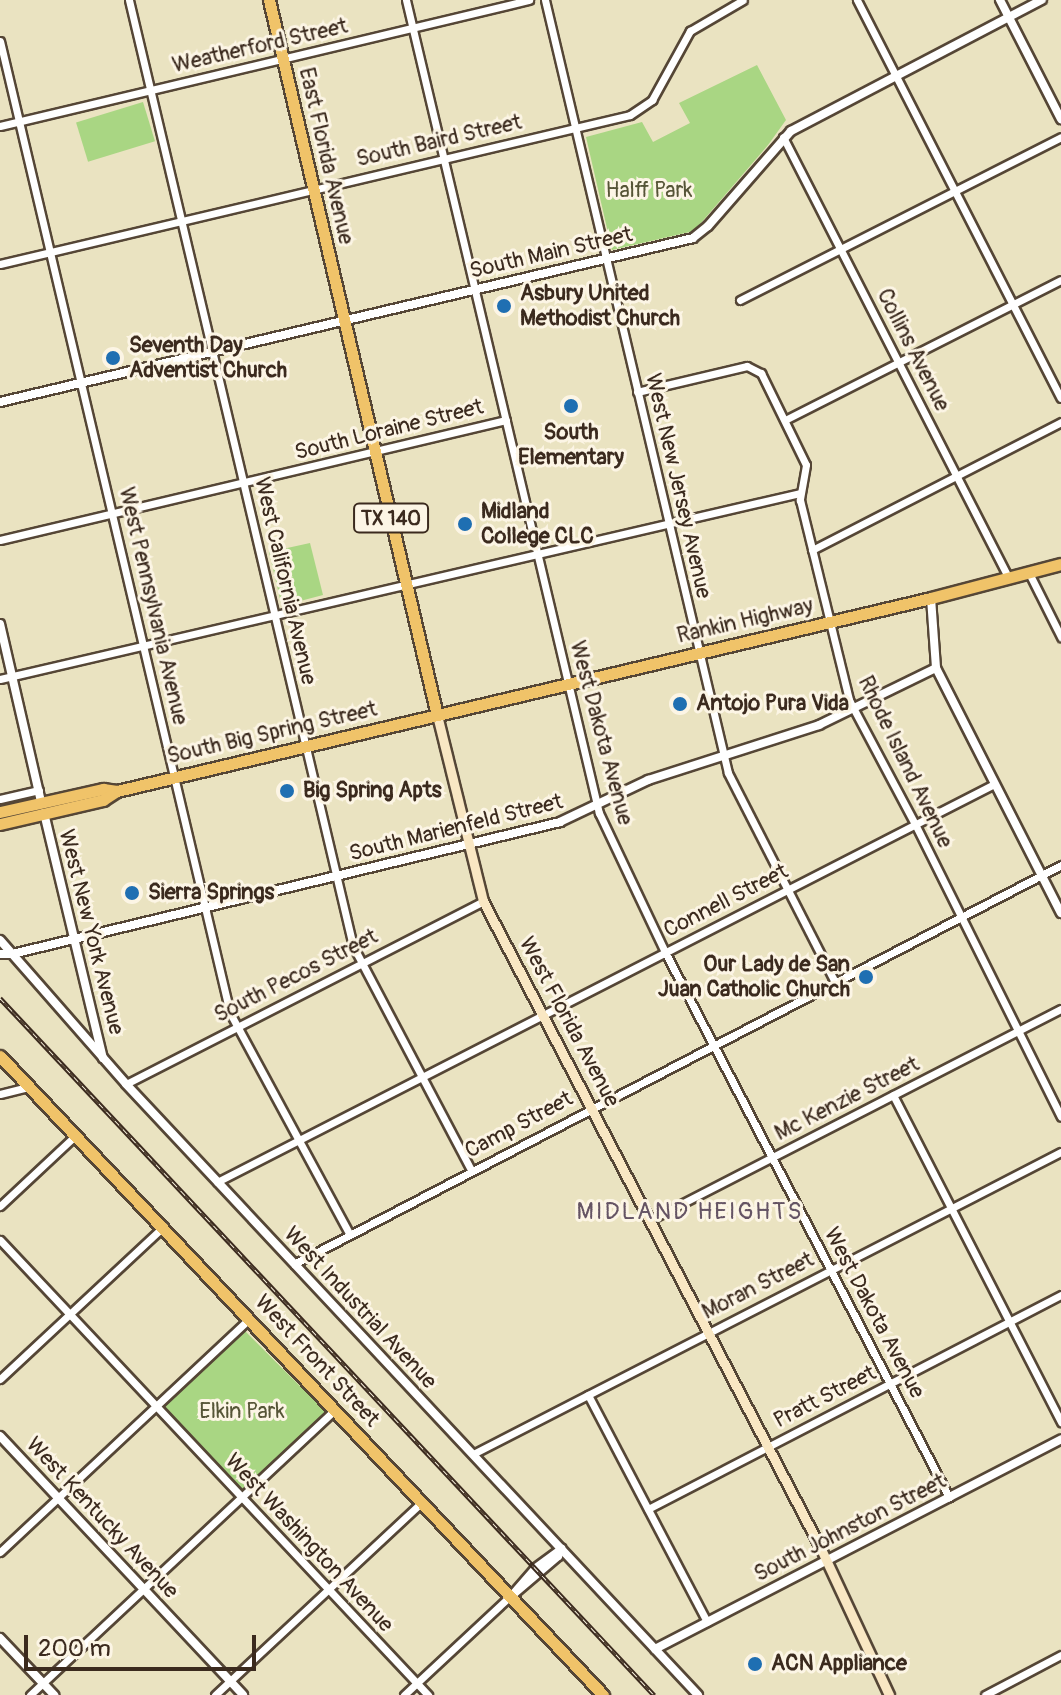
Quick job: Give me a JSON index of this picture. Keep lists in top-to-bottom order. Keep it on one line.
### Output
{"streets":{"main road":["East Florida Avenue","TX 140","Rankin Highway","South Big Spring Street","West Florida Avenue","West Front Street"],"street":["Weatherford Street","South Baird Street","South Main Street","Collins Avenue","South Loraine Street","West New Jersey Avenue","West California Avenue","West Pennsylvania Avenue","West Dakota Avenue","Rhode Island Avenue","South Marienfeld Street","Connell Street","West New York Avenue","South Pecos Street","Mc Kenzie Street","Camp Street","Moran Street","West Industrial Avenue","Pratt Street","West Kentucky Avenue","South Johnston Street","West Washington Avenue"]},"crossings":[["Weatherford Street","East Florida Avenue"],["Weatherford Street","West California Avenue"],["Weatherford Street","West Pennsylvania Avenue"],["Weatherford Street","West Dakota Avenue"],["South Baird Street","East Florida Avenue"],["South Baird Street","West New Jersey Avenue"],["South Baird Street","West California Avenue"],["South Baird Street","West Pennsylvania Avenue"],["South Baird Street","West Dakota Avenue"],["East Florida Avenue","South Main Street"],["East Florida Avenue","West Florida Avenue"],["South Main Street","Collins Avenue"],["South Main Street","West New Jersey Avenue"],["South Main Street","West California Avenue"],["South Main Street","West Pennsylvania Avenue"],["South Main Street","West Dakota Avenue"],["South Main Street","West Florida Avenue"],["Collins Avenue","Rankin Highway"],["South Loraine Street","West California Avenue"],["South Loraine Street","West Pennsylvania Avenue"],["South Loraine Street","West Dakota Avenue"],["South Loraine Street","West Florida Avenue"],["West New Jersey Avenue","Rankin Highway"],["West New Jersey Avenue","Rhode Island Avenue"],["West New Jersey Avenue","South Marienfeld Street"],["West New Jersey Avenue","Connell Street"],["West New Jersey Avenue","Camp Street"],["West California Avenue","South Big Spring Street"],["West California Avenue","South Marienfeld Street"],["West California Avenue","Connell Street"],["West California Avenue","South Pecos Street"],["West California Avenue","Camp Street"],["West Pennsylvania Avenue","South Big Spring Street"],["West Pennsylvania Avenue","South Marienfeld Street"],["West Pennsylvania Avenue","Connell Street"],["West Pennsylvania Avenue","South Pecos Street"],["West Pennsylvania Avenue","Camp Street"],["Rankin Highway","South Big Spring Street"],["Rankin Highway","West Dakota Avenue"],["Rankin Highway","Rhode Island Avenue"],["Rankin Highway","West Florida Avenue"],["South Big Spring Street","West New York Avenue"],["South Big Spring Street","West Florida Avenue"],["West Dakota Avenue","South Marienfeld Street"],["West Dakota Avenue","Connell Street"],["West Dakota Avenue","Mc Kenzie Street"],["West Dakota Avenue","Camp Street"],["West Dakota Avenue","Moran Street"],["West Dakota Avenue","Pratt Street"],["West Dakota Avenue","South Johnston Street"],["Rhode Island Avenue","South Marienfeld Street"],["Rhode Island Avenue","Connell Street"],["Rhode Island Avenue","Mc Kenzie Street"],["Rhode Island Avenue","Camp Street"],["South Marienfeld Street","West New York Avenue"],["South Marienfeld Street","West Florida Avenue"],["South Marienfeld Street","West Industrial Avenue"],["Connell Street","West Florida Avenue"],["Connell Street","West Industrial Avenue"],["West New York Avenue","West Industrial Avenue"],["South Pecos Street","West Florida Avenue"],["South Pecos Street","West Industrial Avenue"],["West Florida Avenue","Mc Kenzie Street"],["West Florida Avenue","Camp Street"],["West Florida Avenue","Moran Street"],["West Florida Avenue","Pratt Street"],["West Florida Avenue","South Johnston Street"],["Camp Street","West Industrial Avenue"],["Moran Street","West Industrial Avenue"],["West Industrial Avenue","South Johnston Street"]],"districts":["MIDLAND HEIGHTS"],"parks":["Halff Park","Elkin Park"],"places":["Asbury United Methodist Church","Seventh Day Adventist Church","South Elementary","Midland College CLC","Antojo Pura Vida","Big Spring Apts","Sierra Springs","Our Lady de San Juan Catholic Church","ACN Appliance"],"scale_bar":"200 m"}
